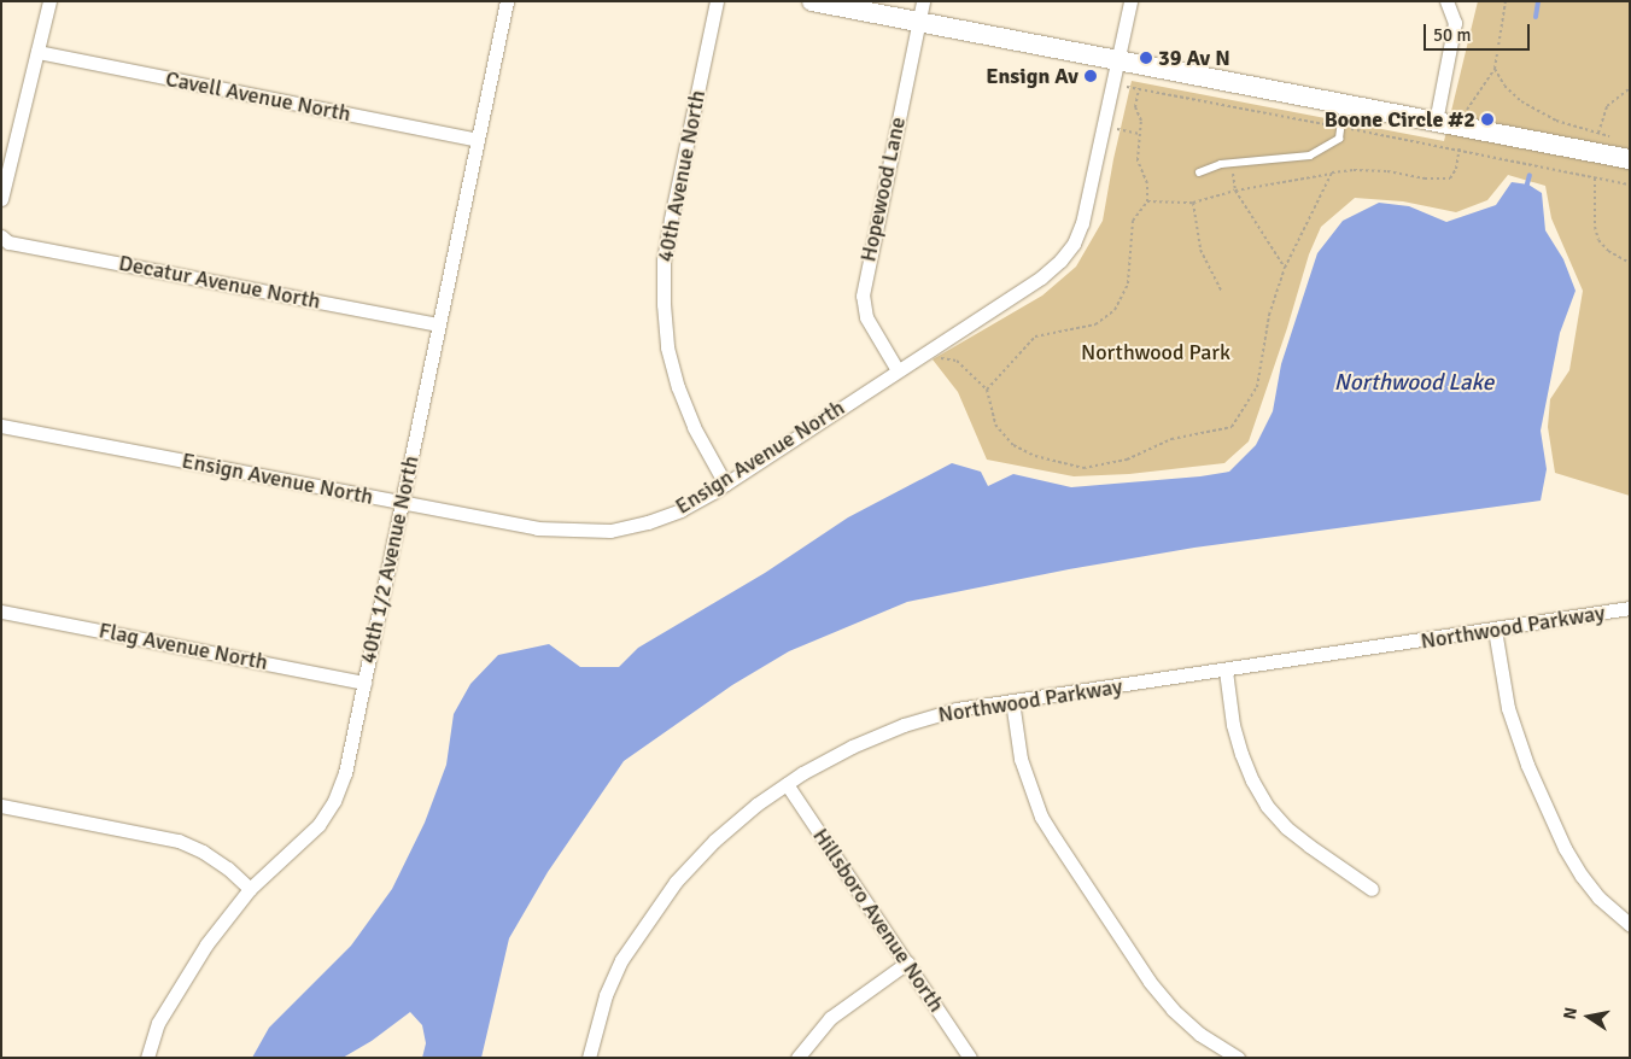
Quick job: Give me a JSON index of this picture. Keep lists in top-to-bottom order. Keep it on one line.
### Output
{"streets":{"street":["Cavell Avenue North","40th Avenue North","Hopewood Lane","Decatur Avenue North","Ensign Avenue North","40th 1/2 Avenue North","Northwood Parkway","Flag Avenue North","Hillsboro Avenue North"]},"crossings":[["Cavell Avenue North","40th 1/2 Avenue North"],["40th Avenue North","Ensign Avenue North"],["Hopewood Lane","Ensign Avenue North"],["Decatur Avenue North","40th 1/2 Avenue North"],["Ensign Avenue North","40th 1/2 Avenue North"],["40th 1/2 Avenue North","Flag Avenue North"],["Northwood Parkway","Hillsboro Avenue North"]],"water":["Northwood Lake"],"parks":["Northwood Park"],"places":["39 Av N","Ensign Av","Boone Circle #2"],"scale_bar":"50 m","north":"left"}
